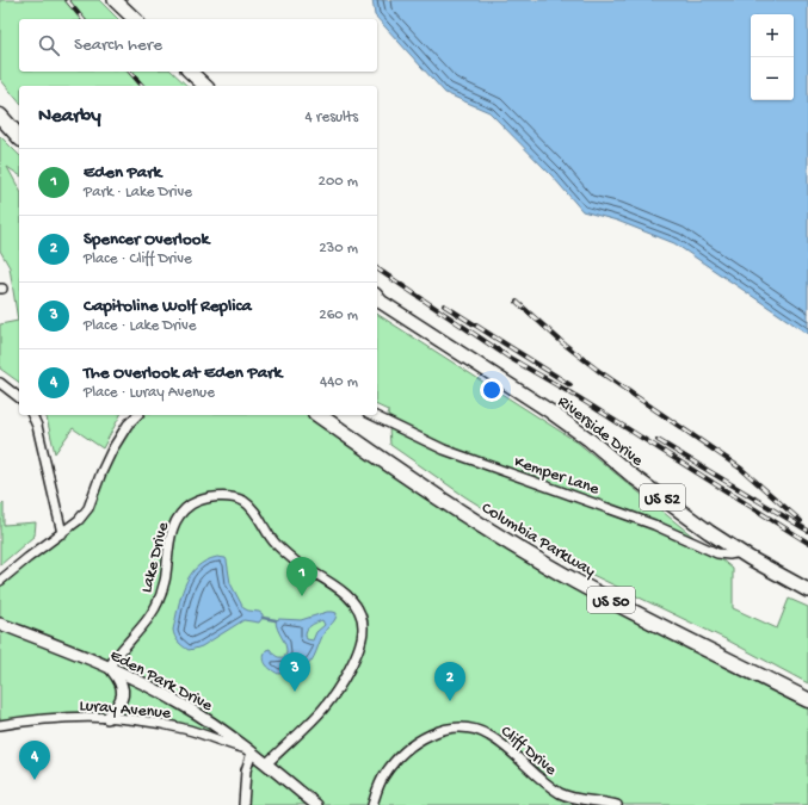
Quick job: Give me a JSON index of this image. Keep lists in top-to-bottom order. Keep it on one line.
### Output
{"streets":{"highway":["Columbia Parkway","US 50"],"main road":["Riverside Drive","US 52"],"street":["Kemper Lane","Lake Drive","Eden Park Drive","Luray Avenue","Cliff Drive"]},"crossings":[["Riverside Drive","Kemper Lane"],["Lake Drive","Eden Park Drive"],["Eden Park Drive","Luray Avenue"]],"page":{"map_buttons":["+","−"],"search":"Search here","heading":["Nearby","4 results"],"list":[{"mark":"1","name":"Eden Park","note":"Park · Lake Drive","value":"200 m"},{"mark":"2","name":"Spencer Overlook","note":"Place · Cliff Drive","value":"230 m"},{"mark":"3","name":"Capitoline Wolf Replica","note":"Place · Lake Drive","value":"260 m"},{"mark":"4","name":"The Overlook at Eden Park","note":"Place · Luray Avenue","value":"440 m"}],"pins":["1","3","2","4"]}}
